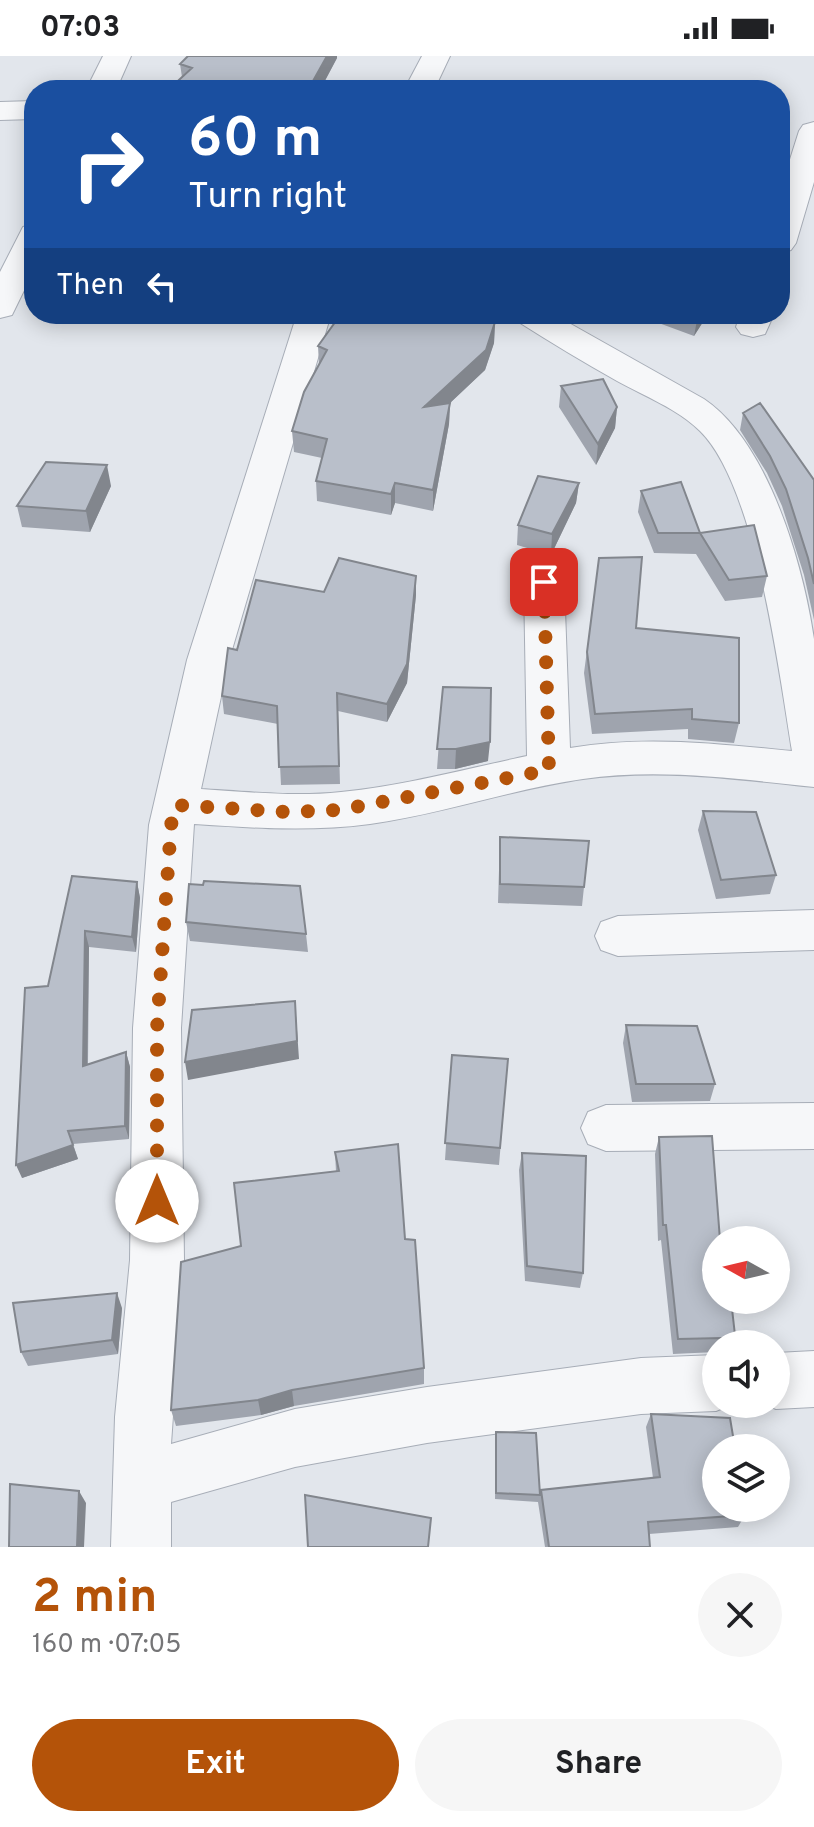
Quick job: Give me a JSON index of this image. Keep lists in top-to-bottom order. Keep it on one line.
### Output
{"north":"left","page":{"status":"07:03","turn":["60 m","Turn right"],"then":"Then","heading":["2 min","160 m · 07:05"],"buttons":["Exit","Share"]}}
